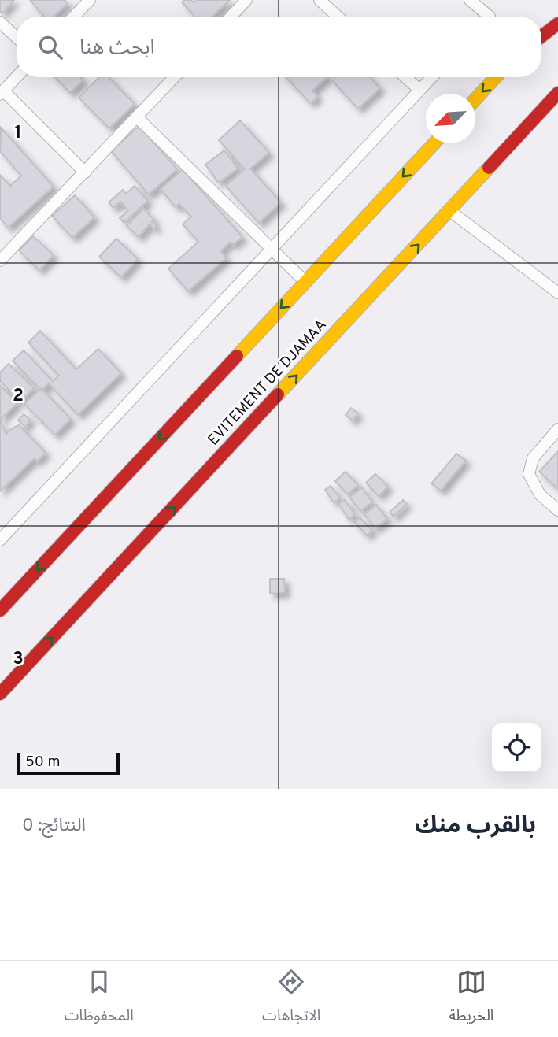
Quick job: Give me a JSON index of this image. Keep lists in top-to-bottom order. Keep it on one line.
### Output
{"streets":{"main road":["EVITEMENT DE DJAMAA"]},"scale_bar":"50 m","north":"bottom left","page":{"search":"ابحث هنا","scale":"50 m","heading":["بالقرب منك","النتائج: 0"],"nav":["الخريطة","الاتجاهات","المحفوظات"]},"grid":{"rows":["1","2","3"]}}
